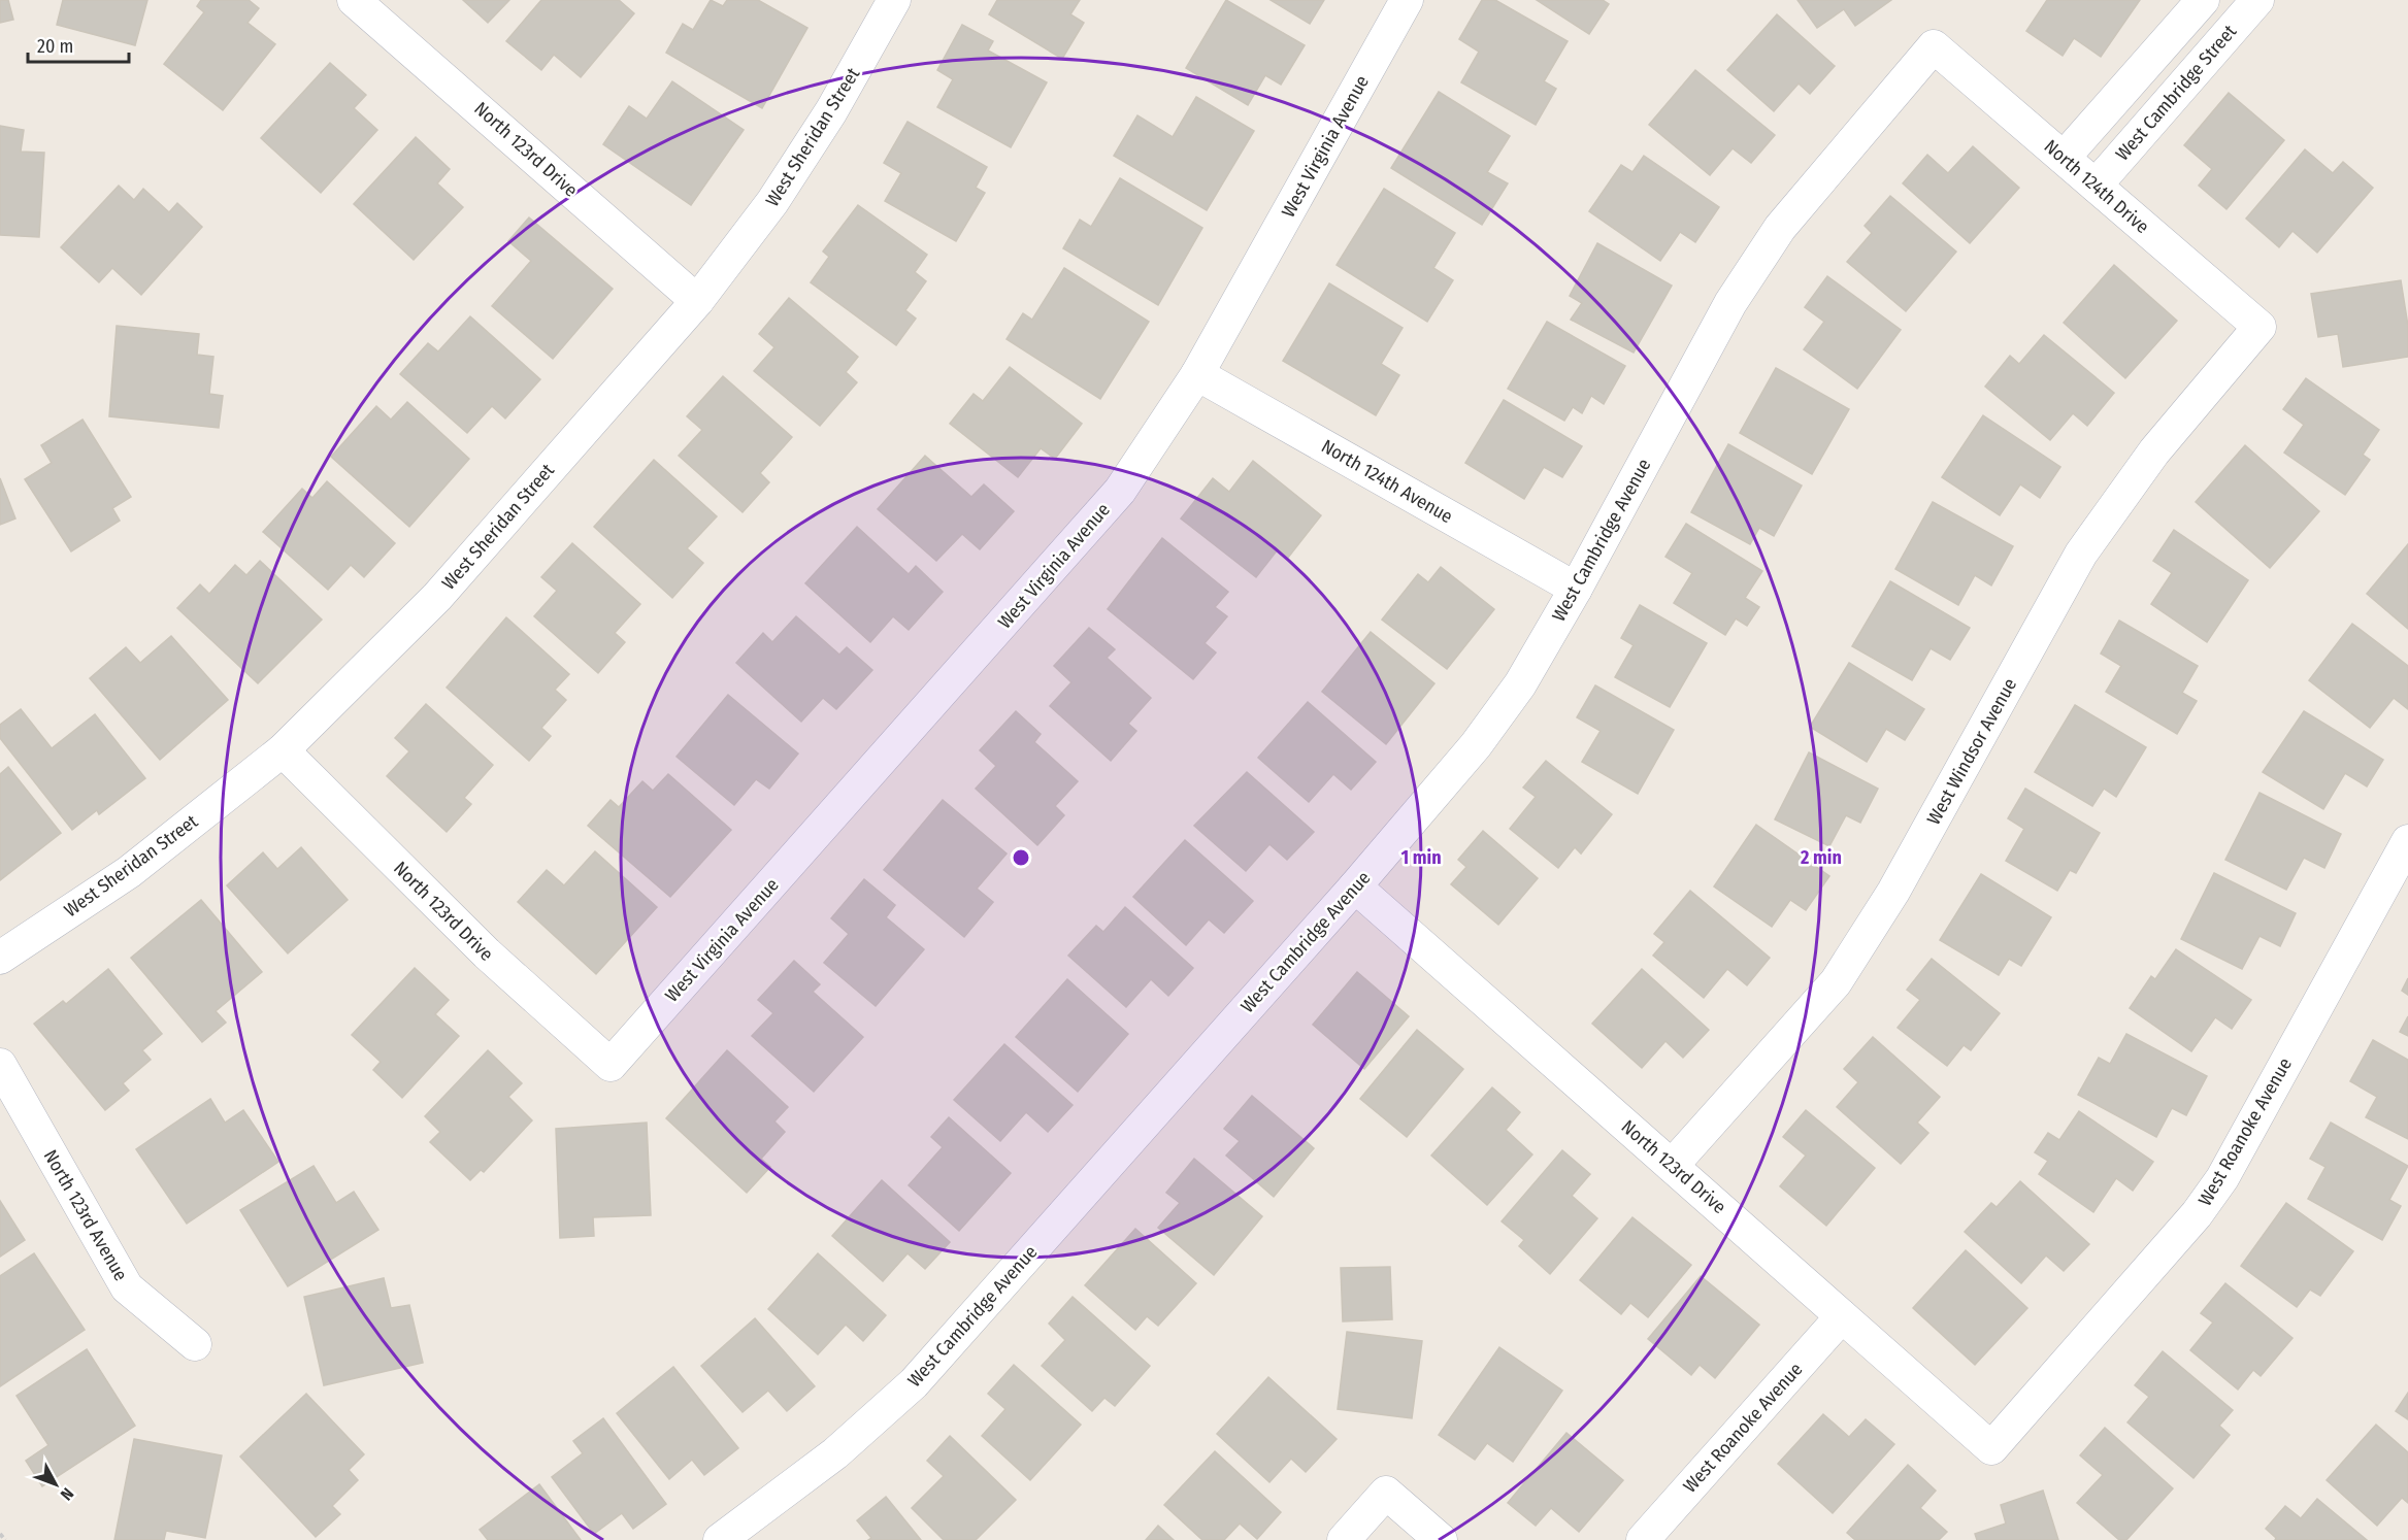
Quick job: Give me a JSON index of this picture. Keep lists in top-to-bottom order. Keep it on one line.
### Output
{"streets":{"street":["West Cambridge Street","West Sheridan Street","West Virginia Avenue","North 123rd Drive","North 124th Drive","North 124th Avenue","West Cambridge Avenue","West Windsor Avenue","West Roanoke Avenue","North 123rd Avenue"]},"crossings":[["West Cambridge Street","North 124th Drive"],["West Sheridan Street","North 123rd Drive"],["West Virginia Avenue","North 123rd Drive"],["West Virginia Avenue","North 124th Avenue"],["North 123rd Drive","West Cambridge Avenue"],["North 123rd Drive","West Windsor Avenue"],["North 123rd Drive","West Roanoke Avenue"],["North 124th Drive","West Cambridge Avenue"],["North 124th Drive","West Windsor Avenue"],["North 124th Avenue","West Cambridge Avenue"]],"scale_bar":"20 m","north":"bottom right","rings":["1 min","2 min"]}
